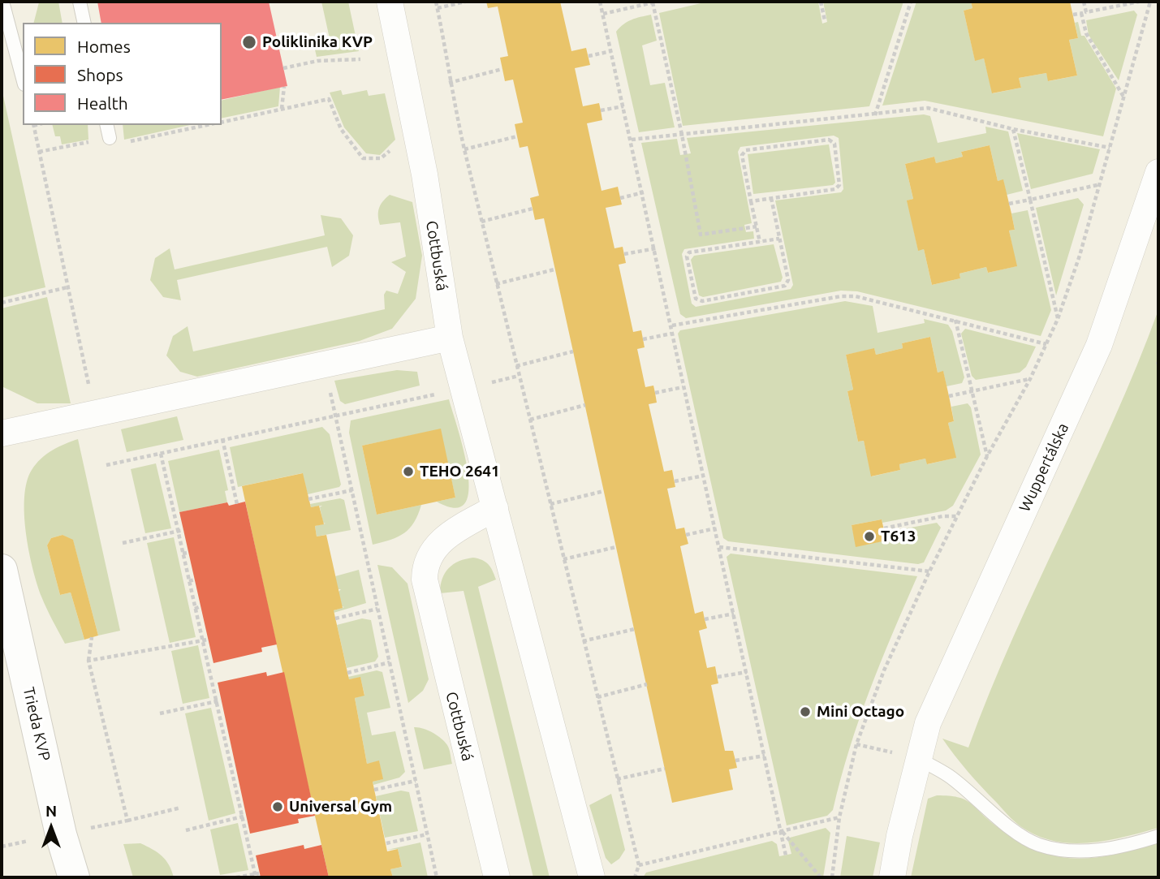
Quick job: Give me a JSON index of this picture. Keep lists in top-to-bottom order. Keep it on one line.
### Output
{"streets":{"street":["Cottbuská","Wuppertálska","Trieda KVP"]},"places":["Poliklinika KVP","TEHO 2641","T613","Mini Octago","Universal Gym"],"legend":["Homes","Shops","Health"],"north":"top"}
